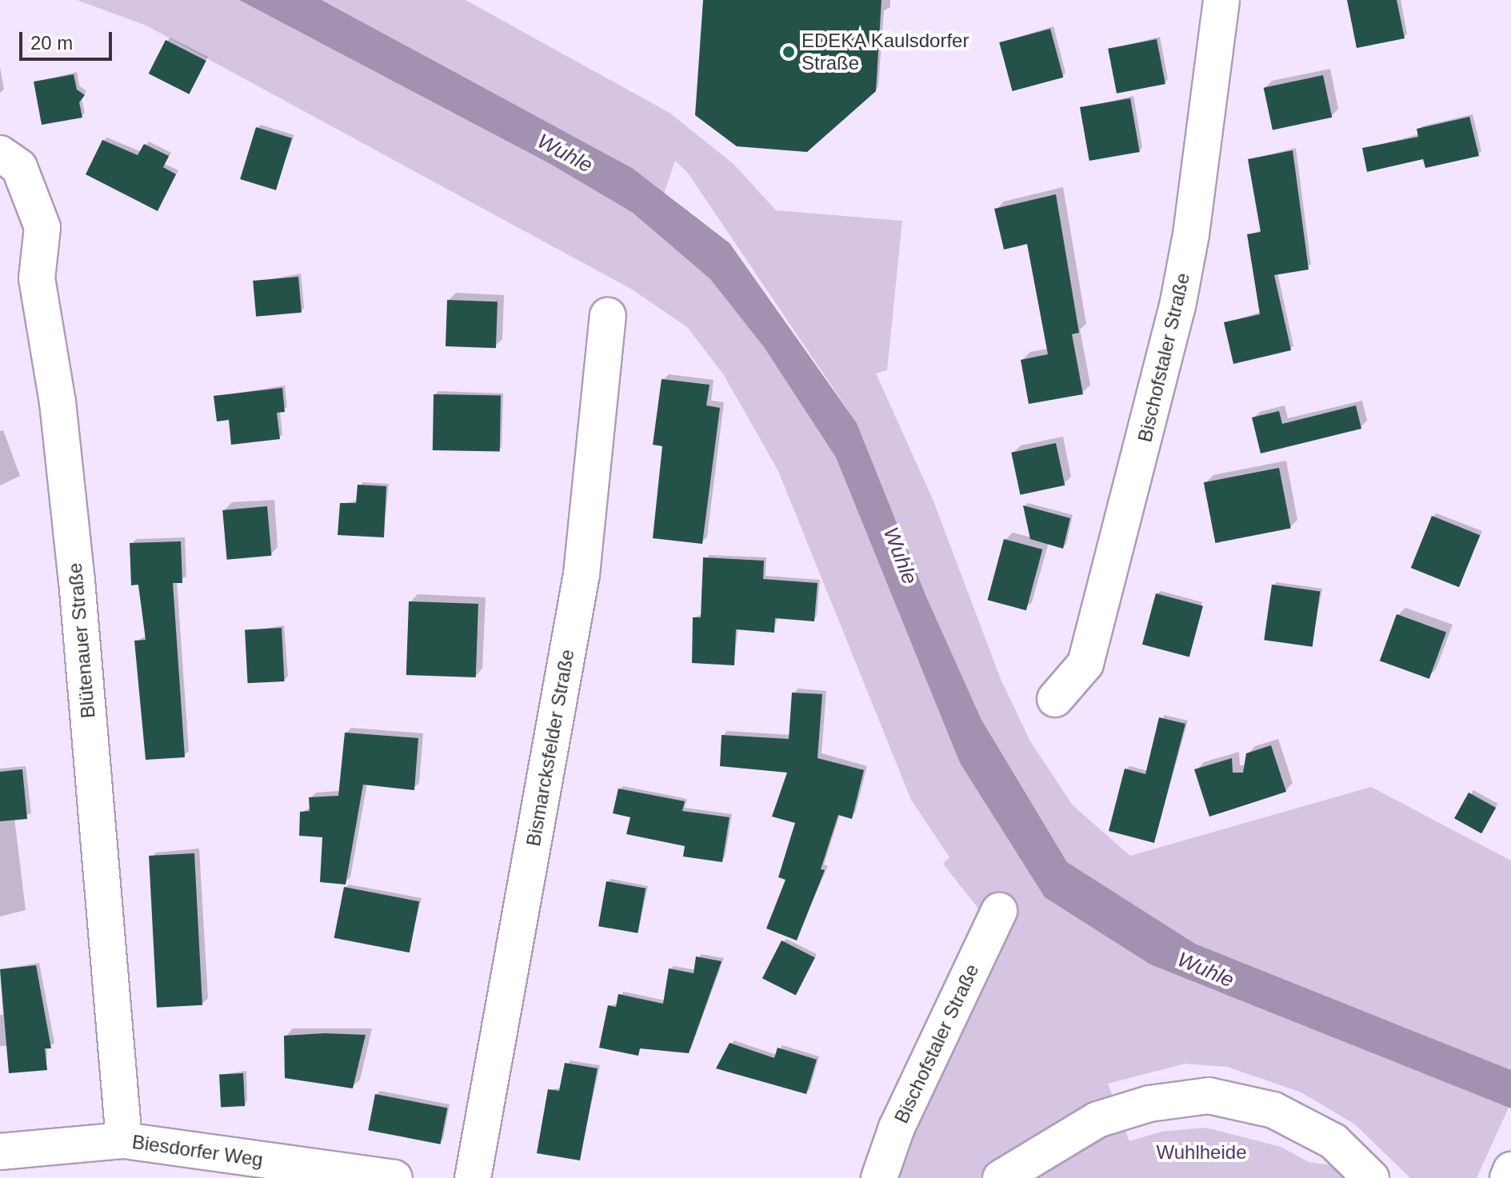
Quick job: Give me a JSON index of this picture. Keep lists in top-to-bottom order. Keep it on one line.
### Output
{"streets":{"street":["Bischofstaler Straße","Blütenauer Straße","Bismarcksfelder Straße","Biesdorfer Weg"]},"crossings":[["Blütenauer Straße","Biesdorfer Weg"]],"water":["Wuhle"],"parks":["Wuhlheide"],"places":["EDEKA Kaulsdorfer Straße"],"scale_bar":"20 m"}
